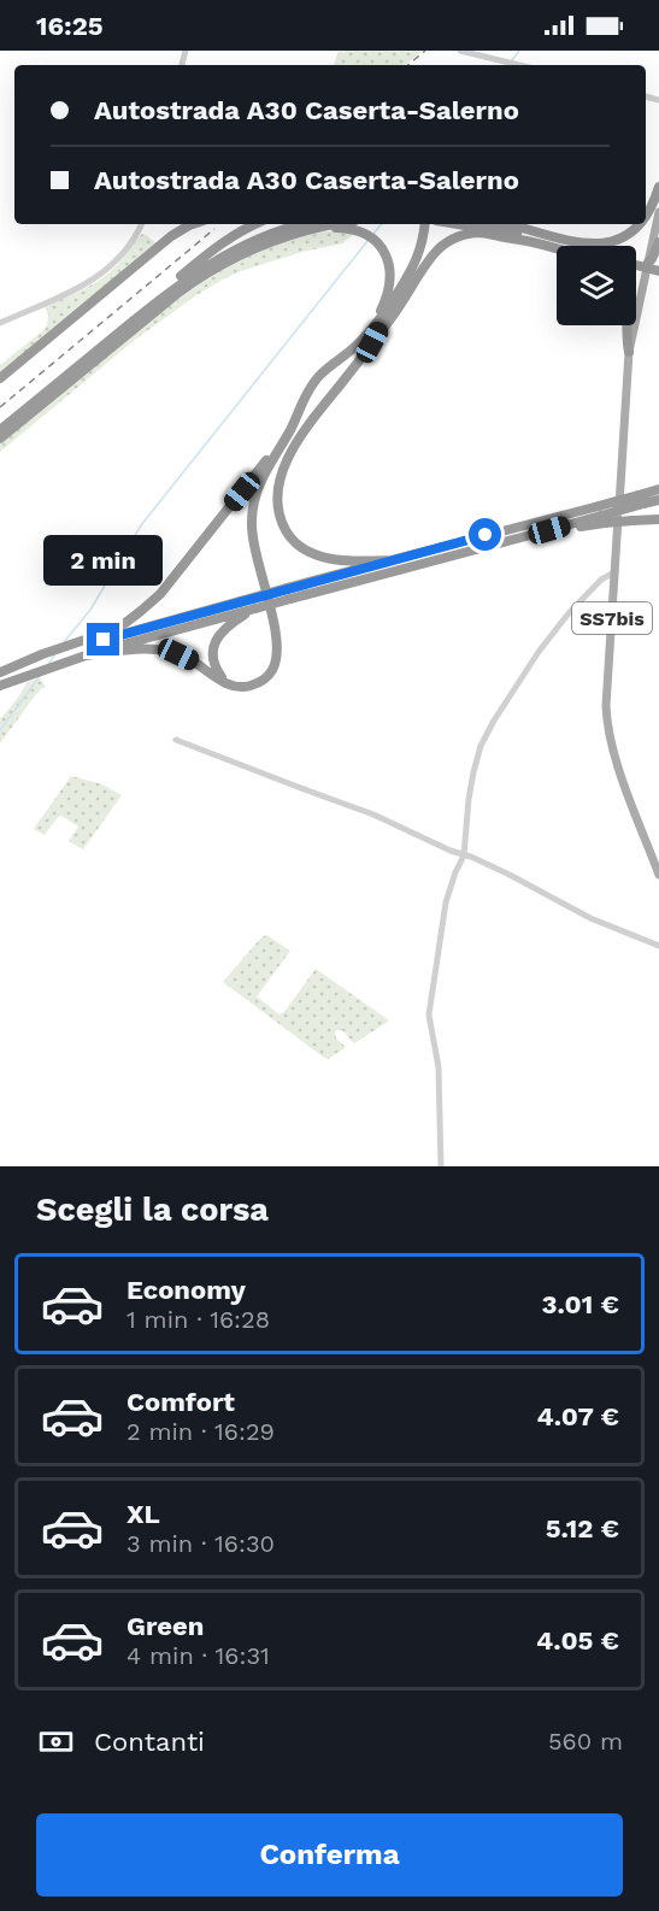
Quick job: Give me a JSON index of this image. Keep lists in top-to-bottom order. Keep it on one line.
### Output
{"streets":{"highway":["SS7bis"]},"page":{"status":"16:25","banner":["Autostrada A30 Caserta-Salerno","Autostrada A30 Caserta-Salerno"],"bubble":"2 min","heading":"Scegli la corsa","list":[{"name":"Economy","note":"1 min · 16:28","value":"3.01 €"},{"name":"Comfort","note":"2 min · 16:29","value":"4.07 €"},{"name":"XL","note":"3 min · 16:30","value":"5.12 €"},{"name":"Green","note":"4 min · 16:31","value":"4.05 €"}],"pay":["Contanti","560 m"],"buttons":"Conferma"}}
